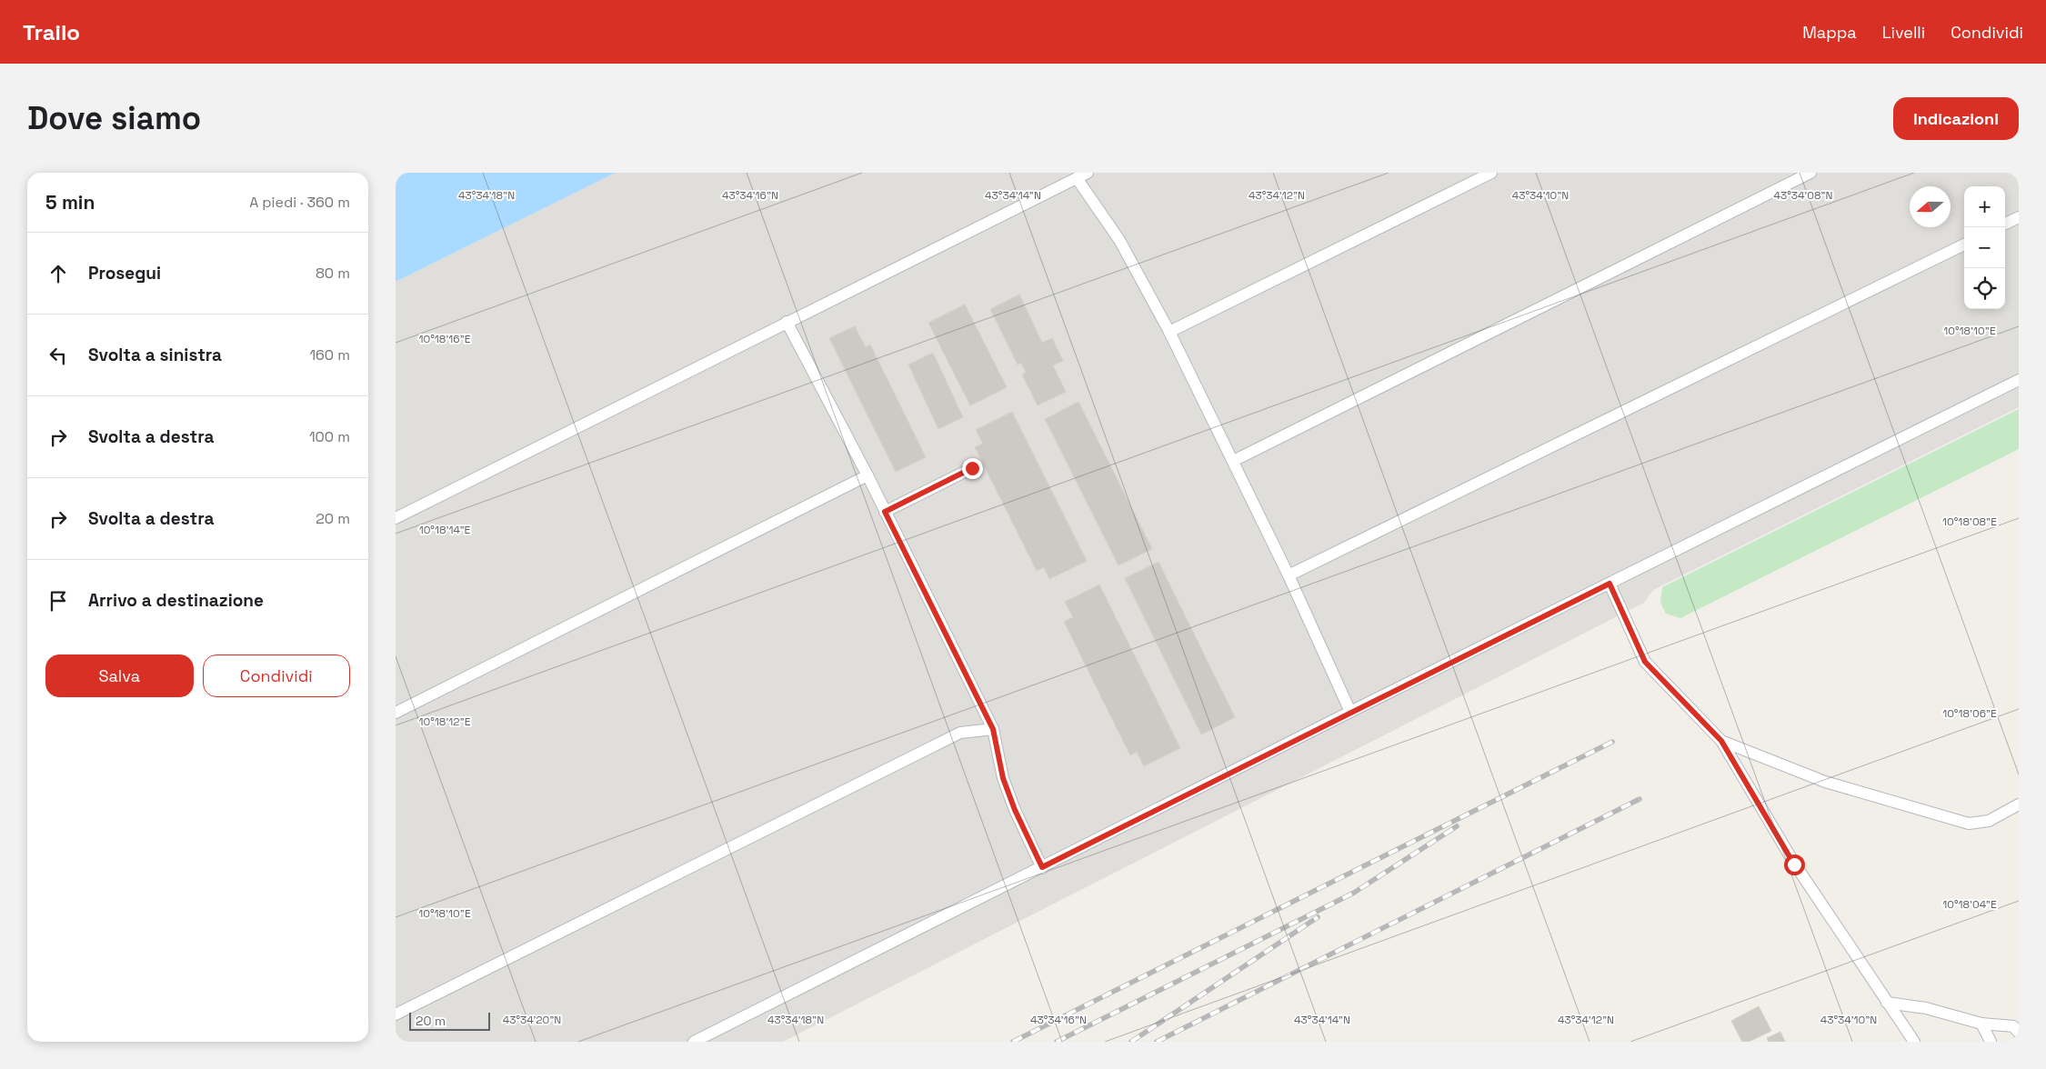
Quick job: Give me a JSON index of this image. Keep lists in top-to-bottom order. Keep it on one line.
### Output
{"scale_bar":"20 m","north":"left","page":{"header":"Trailo","nav":["Mappa","Livelli","Condividi"],"buttons":["Indicazioni",["Salva","Condividi"]],"title":"Dove siamo","heading":["5 min","A piedi · 360 m"],"map_buttons":["+","−"],"list":[["Prosegui","80 m"],["Svolta a sinistra","160 m"],["Svolta a destra","100 m"],["Svolta a destra","20 m"],"Arrivo a destinazione"],"scale":"20 m"},"coordinates":["43°34'10\"N","43°34'18\"N","43°34'16\"N","43°34'14\"N","43°34'12\"N","43°34'08\"N","10°18'10\"E","10°18'16\"E","10°18'08\"E","10°18'14\"E","10°18'06\"E","10°18'12\"E","10°18'04\"E","43°34'20\"N"]}
